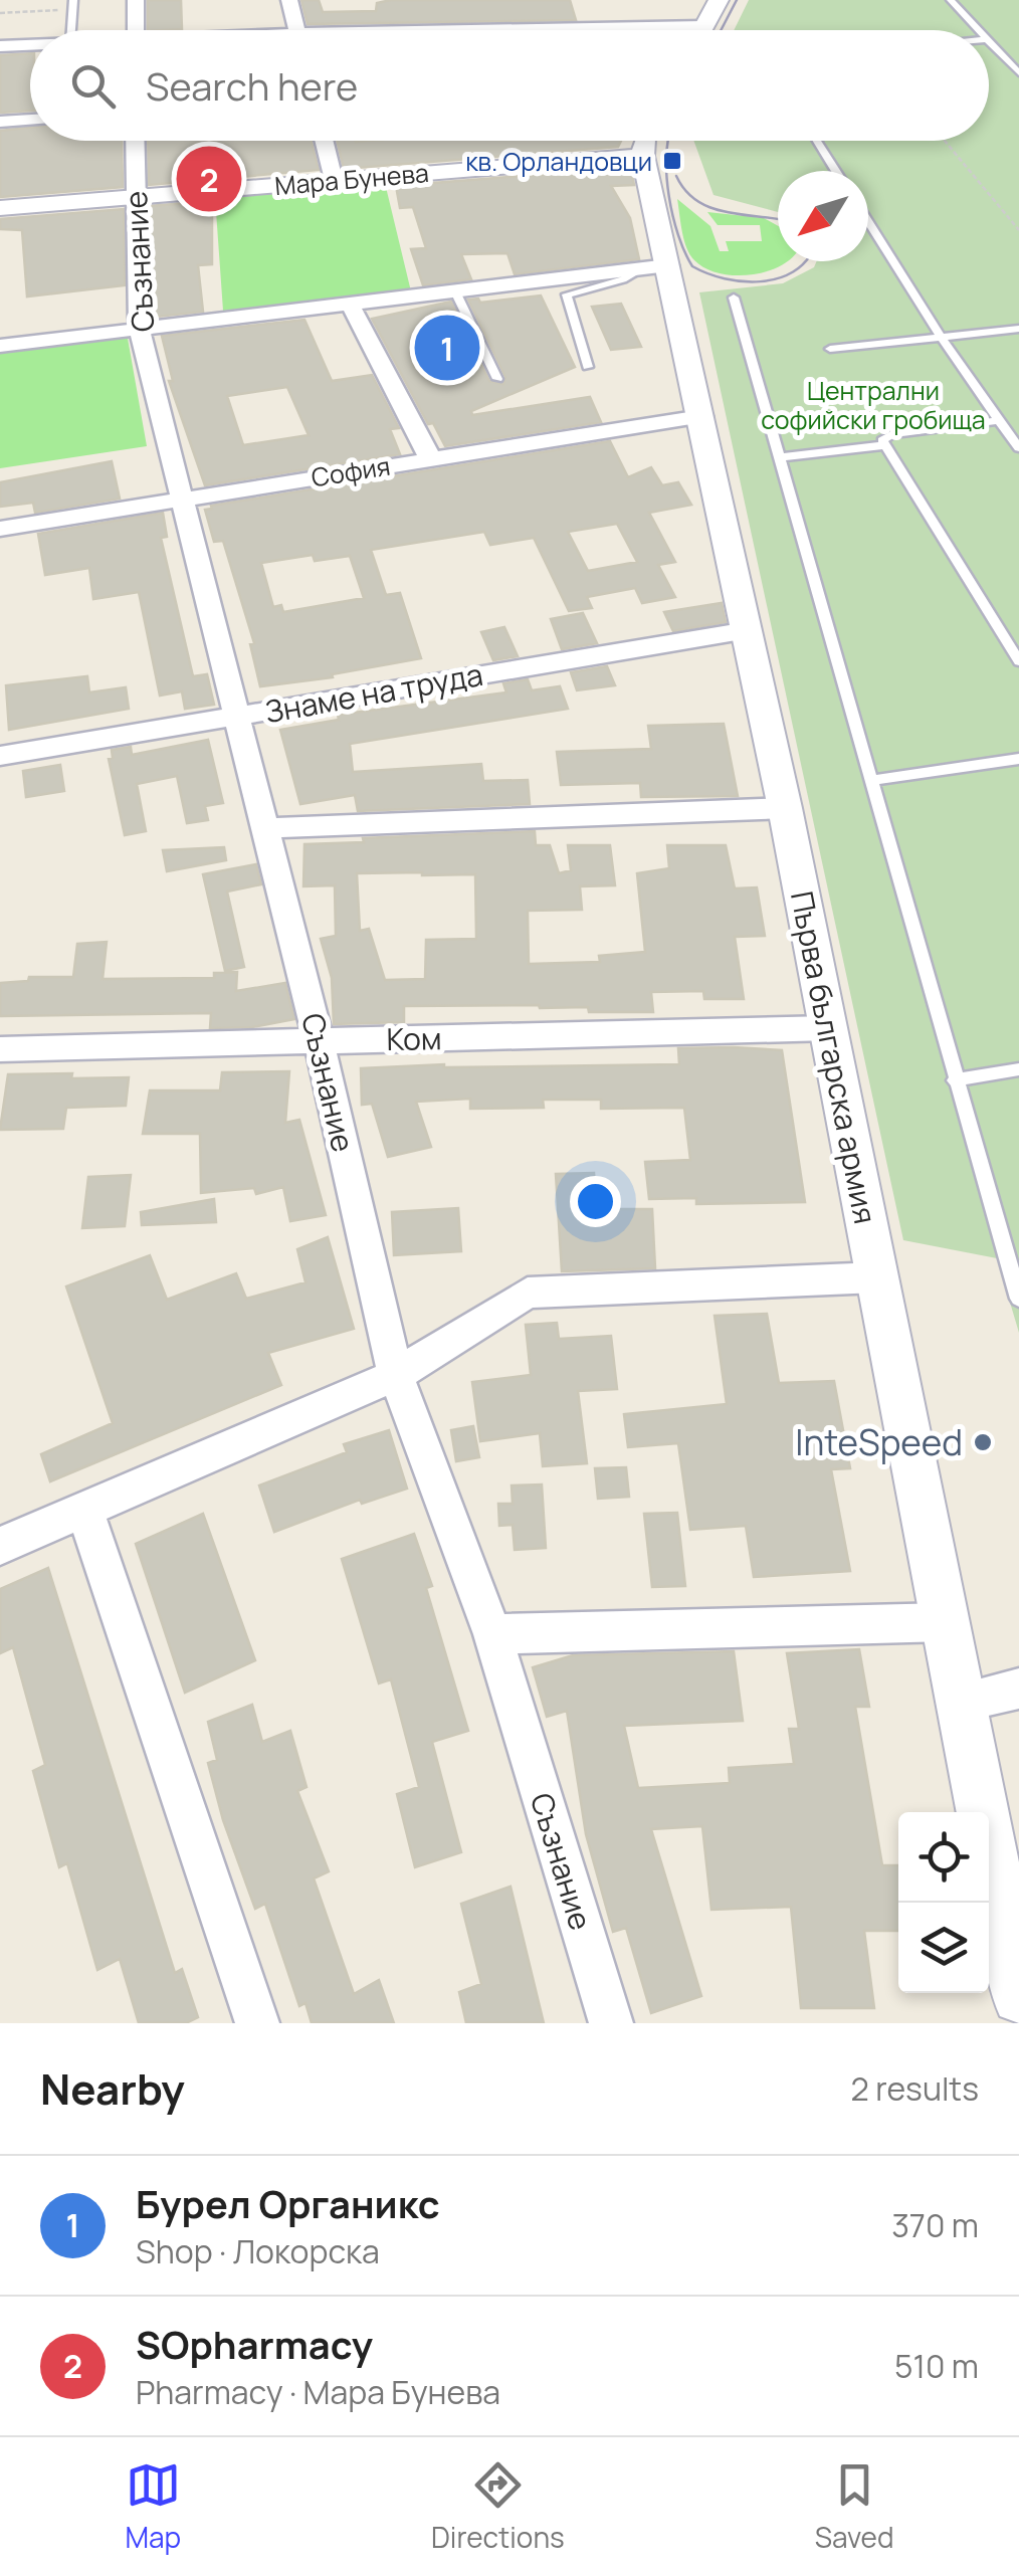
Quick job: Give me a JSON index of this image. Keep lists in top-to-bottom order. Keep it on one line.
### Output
{"streets":{"street":["Мара Бунева","Съзнание","София","Знаме на труда","Ком","Първа българска армия"]},"crossings":[["Мара Бунева","Съзнание"],["Мара Бунева","Първа българска армия"],["Съзнание","София"],["Съзнание","Знаме на труда"],["Съзнание","Ком"],["София","Първа българска армия"],["Знаме на труда","Първа българска армия"],["Ком","Първа българска армия"]],"parks":["Централни софийски гробища"],"places":{"transit":["кв. Орландовци"],"other":["InteSpeed"]},"north":"bottom left","page":{"search":"Search here","pins":["2","1"],"heading":["Nearby","2 results"],"list":[{"mark":"1","name":"Бурел Органикс","note":"Shop · Локорска","value":"370 m"},{"mark":"2","name":"SOpharmacy","note":"Pharmacy · Мара Бунева","value":"510 m"}],"nav":["Map","Directions","Saved"]}}
